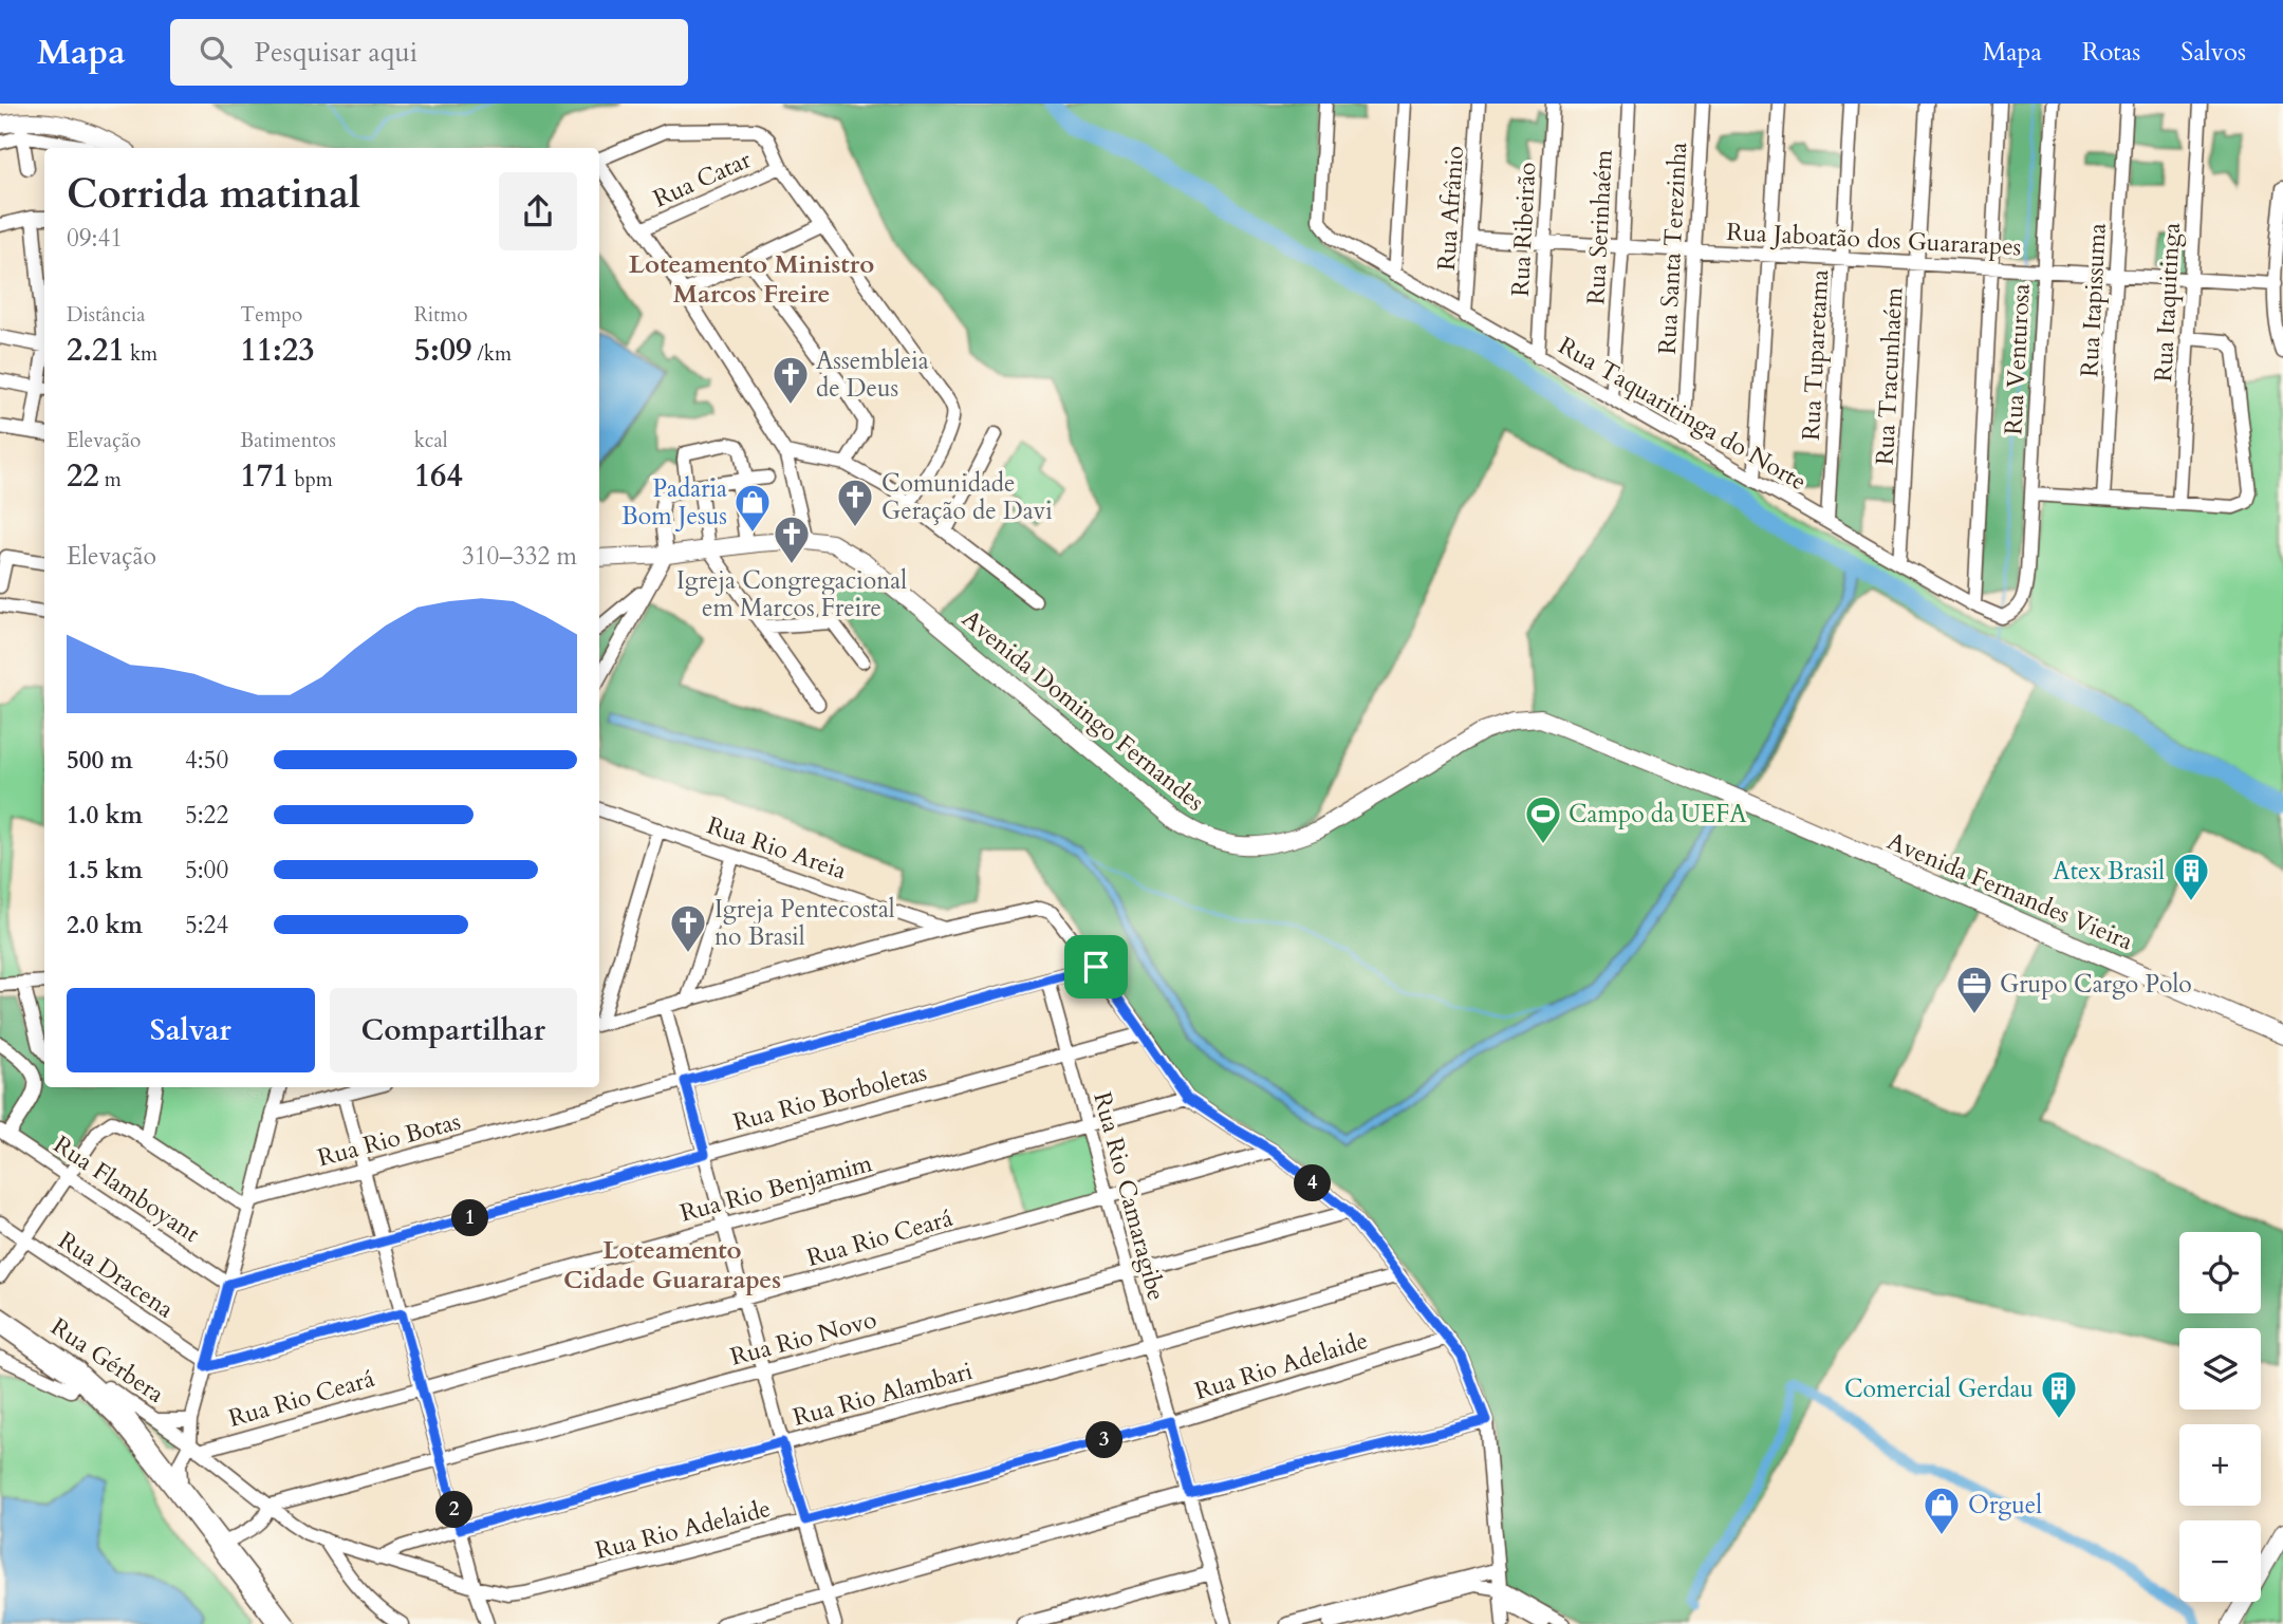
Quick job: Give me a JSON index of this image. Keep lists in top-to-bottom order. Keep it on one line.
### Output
{"streets":{"main road":["Avenida Domingo Fernandes","Avenida Fernandes Vieira"],"street":["Rua Catar","Rua Afrânio","Rua Serinhaém","Rua Ribeirão","Rua Jaboatão dos Guararapes","Rua Santa Terezinha","Rua Itapissuma","Rua Itaquitinga","Rua Tuparetama","Rua Venturosa","Rua Tracunhaém","Rua Taquaritinga do Norte","Rua Rio Areia","Rua Rio Borboletas","Rua Rio Botas","Rua Rio Benjamim","Rua Flamboyant","Rua Rio Camaragibe","Rua Rio Ceará","Rua Dracena","Rua Rio Novo","Rua Gérbera","Rua Rio Adelaide","Rua Rio Alambari"]},"crossings":[["Rua Afrânio","Rua Jaboatão dos Guararapes"],["Rua Afrânio","Rua Taquaritinga do Norte"],["Rua Serinhaém","Rua Jaboatão dos Guararapes"],["Rua Serinhaém","Rua Taquaritinga do Norte"],["Rua Ribeirão","Rua Jaboatão dos Guararapes"],["Rua Ribeirão","Rua Taquaritinga do Norte"],["Rua Jaboatão dos Guararapes","Rua Santa Terezinha"],["Rua Jaboatão dos Guararapes","Rua Itapissuma"],["Rua Jaboatão dos Guararapes","Rua Itaquitinga"],["Rua Jaboatão dos Guararapes","Rua Tuparetama"],["Rua Jaboatão dos Guararapes","Rua Venturosa"],["Rua Jaboatão dos Guararapes","Rua Tracunhaém"],["Rua Santa Terezinha","Rua Taquaritinga do Norte"],["Rua Tuparetama","Rua Taquaritinga do Norte"],["Rua Venturosa","Rua Taquaritinga do Norte"],["Rua Tracunhaém","Rua Taquaritinga do Norte"],["Avenida Domingo Fernandes","Avenida Fernandes Vieira"],["Rua Rio Borboletas","Rua Flamboyant"],["Rua Rio Borboletas","Rua Rio Camaragibe"],["Rua Rio Botas","Rua Rio Camaragibe"],["Rua Rio Benjamim","Rua Rio Camaragibe"],["Rua Rio Benjamim","Rua Dracena"],["Rua Rio Camaragibe","Rua Rio Ceará"],["Rua Rio Camaragibe","Rua Rio Novo"],["Rua Rio Camaragibe","Rua Rio Adelaide"],["Rua Rio Camaragibe","Rua Rio Alambari"],["Rua Rio Ceará","Rua Gérbera"],["Rua Rio Ceará","Rua Rio Adelaide"],["Rua Rio Novo","Rua Rio Adelaide"],["Rua Gérbera","Rua Rio Adelaide"],["Rua Rio Adelaide","Rua Rio Alambari"]],"districts":["Loteamento Ministro Marcos Freire","Loteamento Cidade Guararapes"],"places":{"church":["Assembleia de Deus","Comunidade Geração de Davi","Igreja Congregacional em Marcos Freire","Igreja Pentecostal no Brasil"],"shop":["Padaria Bom Jesus","Orguel"],"sports":["Campo da UEFA"],"building":["Atex Brasil","Comercial Gerdau"],"office":["Grupo Cargo Polo"]},"page":{"header":"Mapa","search":"Pesquisar aqui","nav":["Mapa","Rotas","Salvos"],"heading":["Corrida matinal","09:41"],"stats":[["Distância","2.21 km"],["Tempo","11:23"],["Ritmo","5:09 /km"],["Elevação","22 m"],["Batimentos","171 bpm"],["kcal","164"]],"chart":["Elevação","310–332 m"],"list":[{"name":"500 m","note":"4:50"},{"name":"1.0 km","note":"5:22"},{"name":"1.5 km","note":"5:00"},{"name":"2.0 km","note":"5:24"}],"buttons":["Salvar","Compartilhar"],"pins":["4","1","3","2"],"map_buttons":["+","−"]}}
